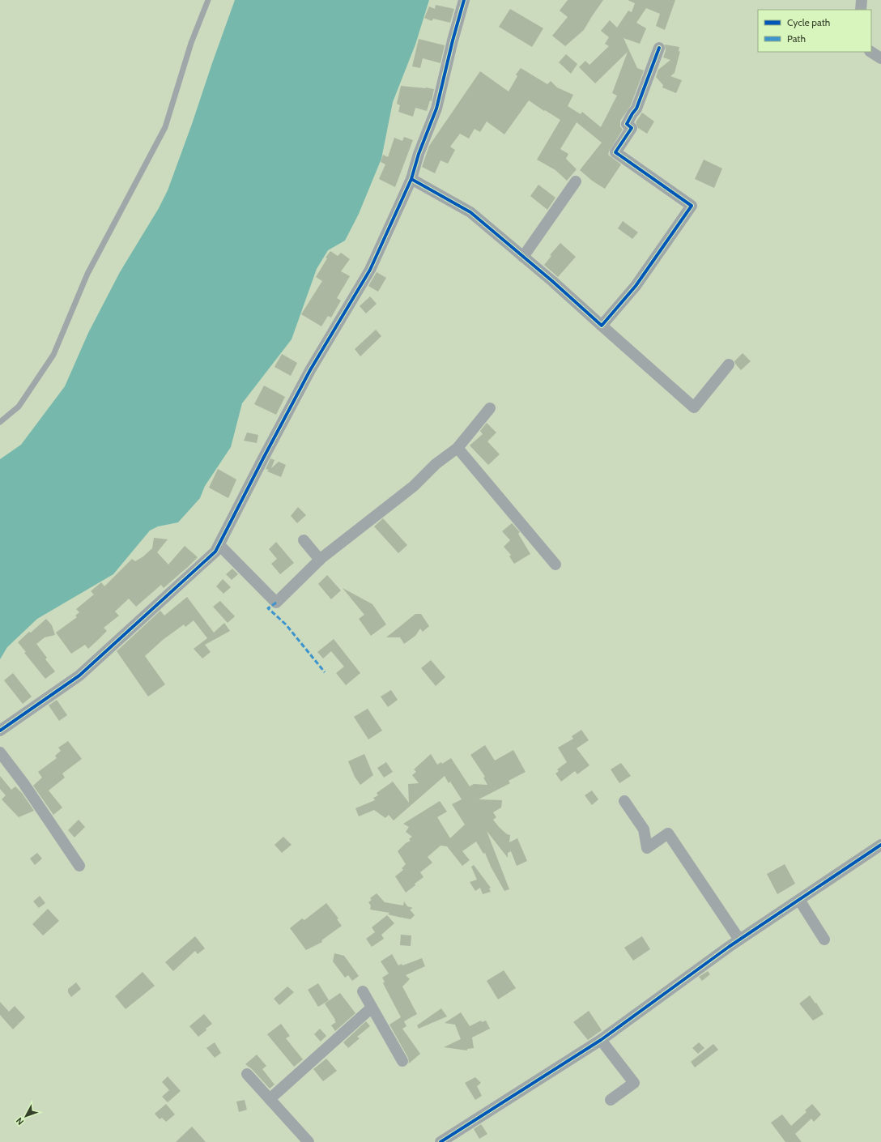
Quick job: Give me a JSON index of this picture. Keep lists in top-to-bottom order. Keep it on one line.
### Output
{"legend":["Cycle path","Path"],"north":"bottom left"}
